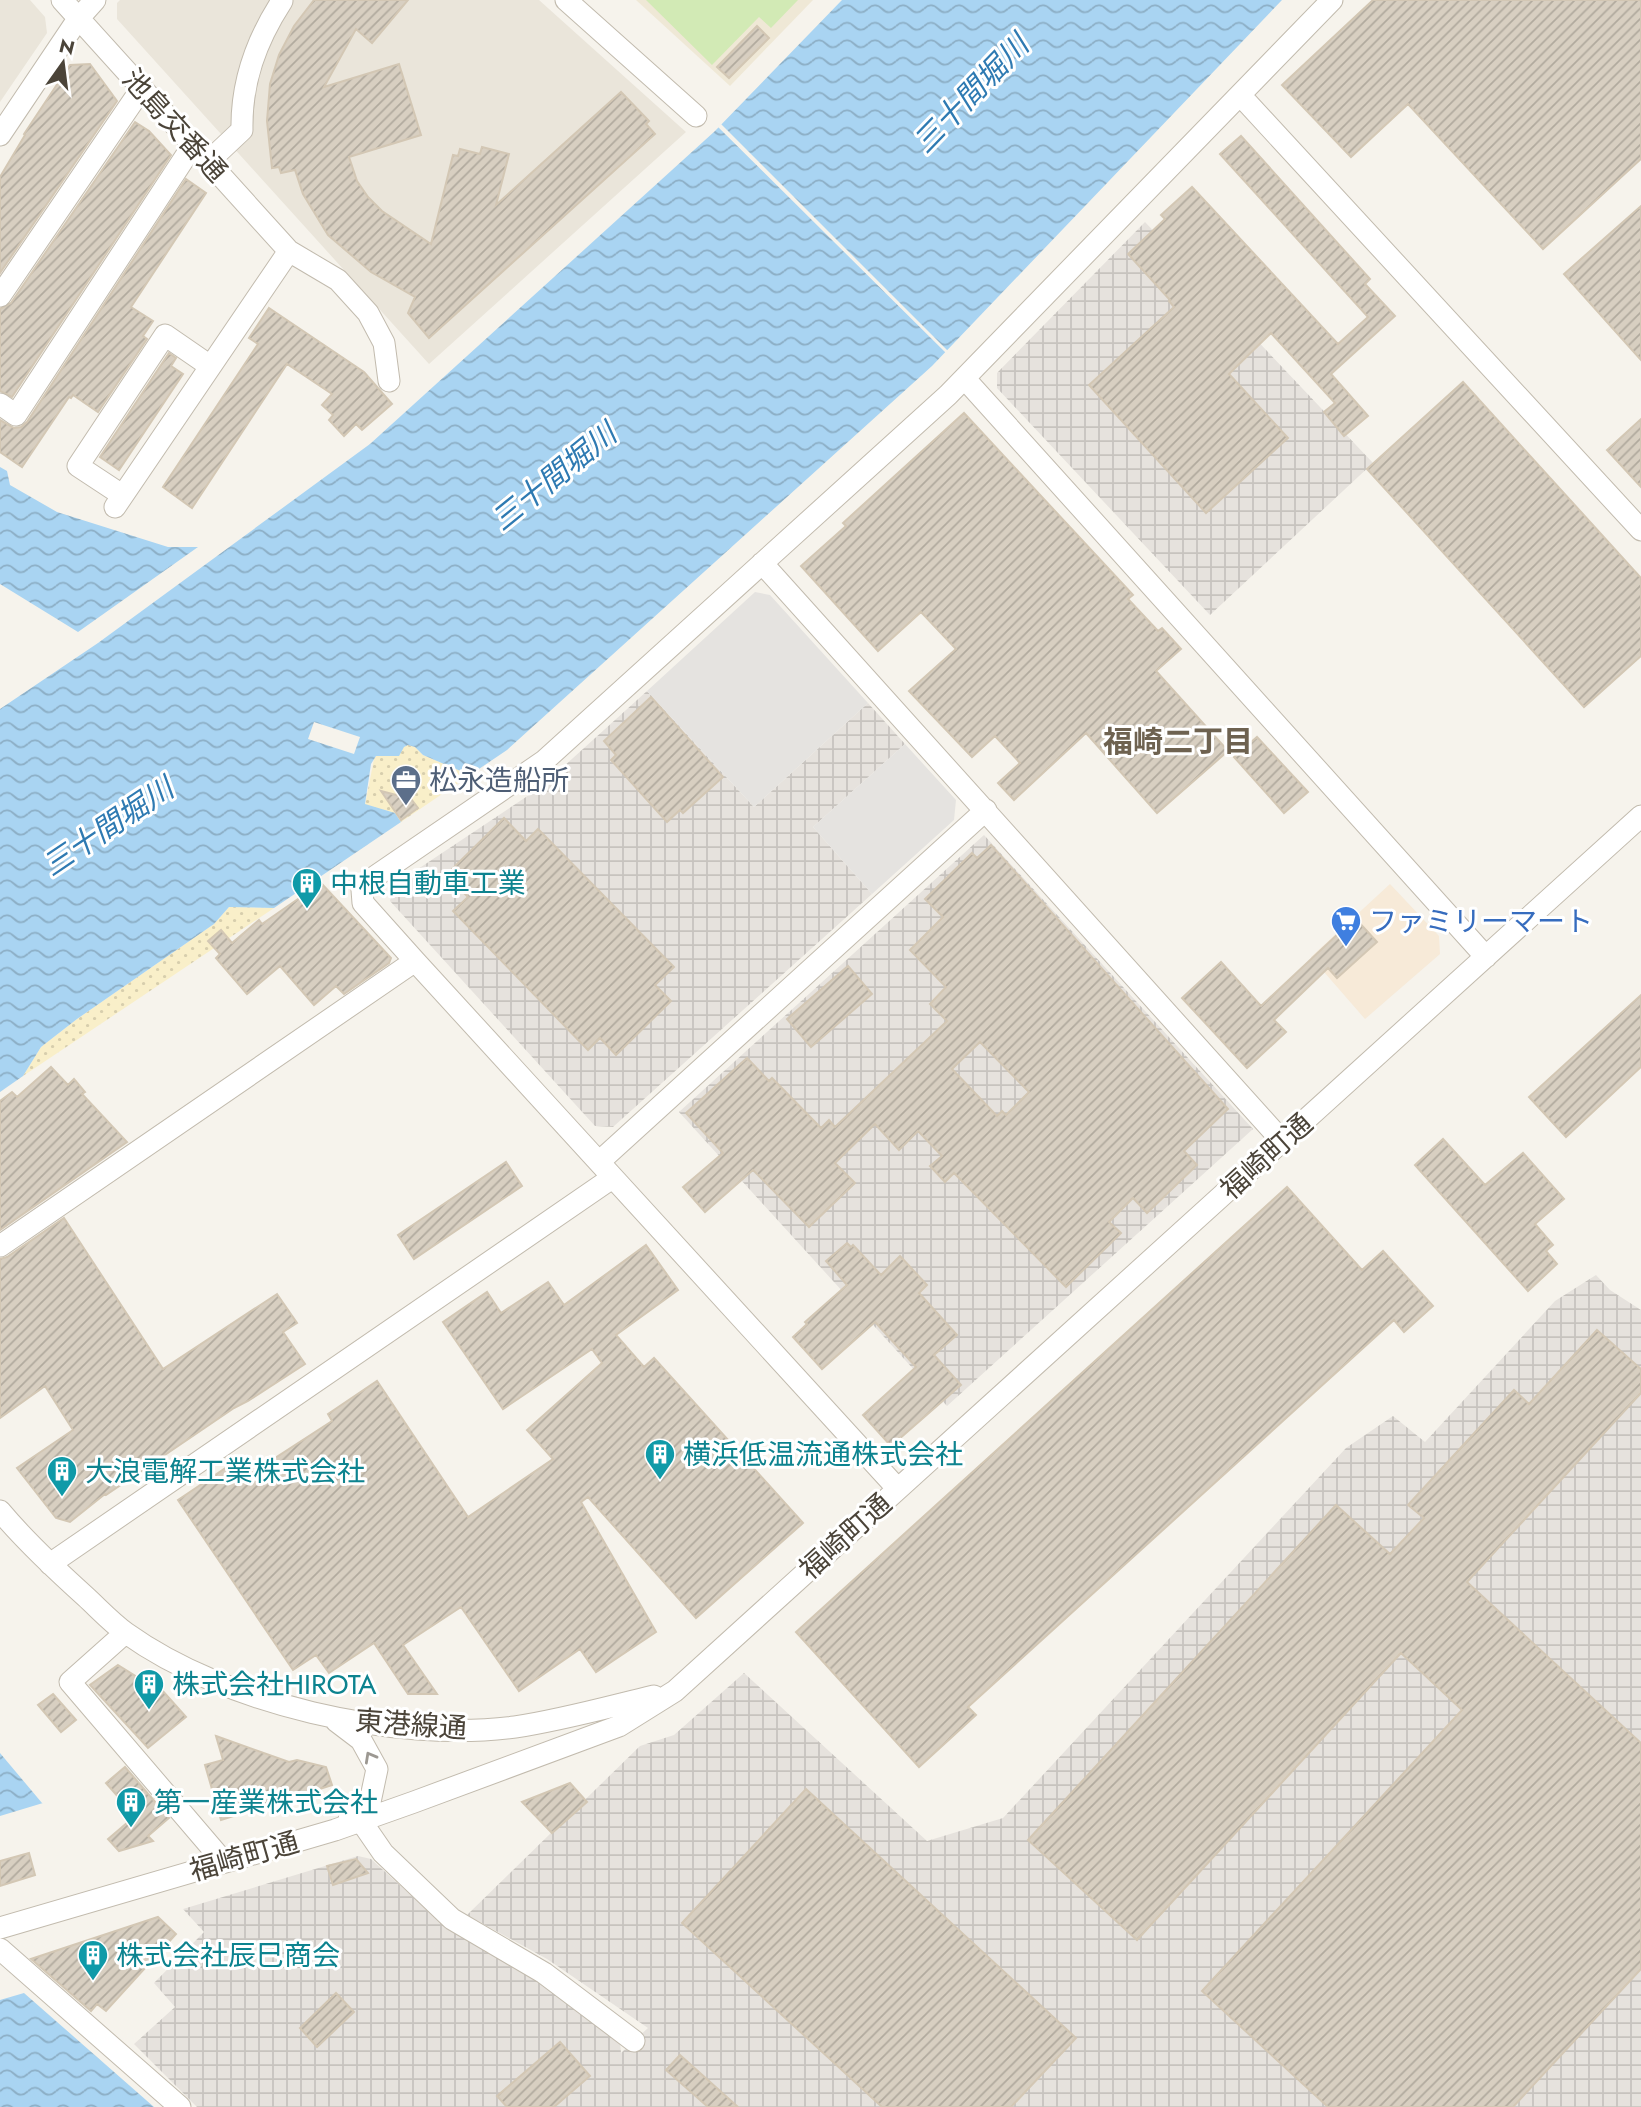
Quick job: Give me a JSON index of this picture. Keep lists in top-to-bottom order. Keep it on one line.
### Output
{"streets":{"street":["池島交番通","福崎町通","東港線通"]},"crossings":[["福崎町通","東港線通"]],"districts":["福崎二丁目"],"water":["三十間堀川"],"places":{"office":["松永造船所"],"building":["中根自動車工業","横浜低温流通株式会社","大浪電解工業株式会社","株式会社HIROTA","第一産業株式会社","株式会社辰巳商会"],"supermarket":["ファミリーマート"]},"north":"top"}
